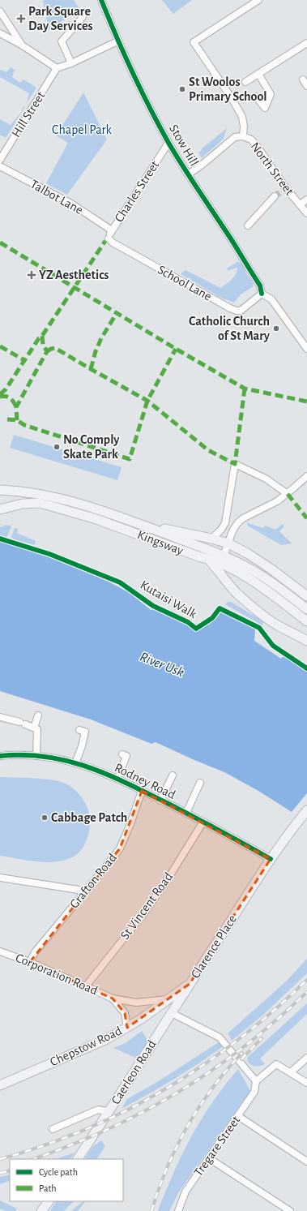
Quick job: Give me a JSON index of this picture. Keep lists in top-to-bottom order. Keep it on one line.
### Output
{"streets":{"main road":["Kingsway","Clarence Place","Chepstow Road","Caerleon Road"],"street":["Hill Street","Stow Hill","North Street","Charles Street","Talbot Lane","School Lane","Rodney Road","Grafton Road","St Vincent Road","Corporation Road","Tregare Street"],"cycle path":["Kutaisi Walk"]},"crossings":[["Stow Hill","Charles Street"],["Stow Hill","School Lane"],["Charles Street","Talbot Lane"],["Charles Street","School Lane"],["Rodney Road","Grafton Road"],["Rodney Road","St Vincent Road"],["Rodney Road","Clarence Place"],["Grafton Road","Corporation Road"],["St Vincent Road","Corporation Road"],["Clarence Place","Corporation Road"],["Clarence Place","Chepstow Road"],["Clarence Place","Caerleon Road"]],"water":["River Usk"],"parks":["Chapel Park"],"places":{"health":["Park Square Day Services","YZ Aesthetics"],"other":["St Woolos Primary School","Catholic Church of St Mary","No Comply Skate Park","Cabbage Patch"]},"legend":["Cycle path","Path"]}
